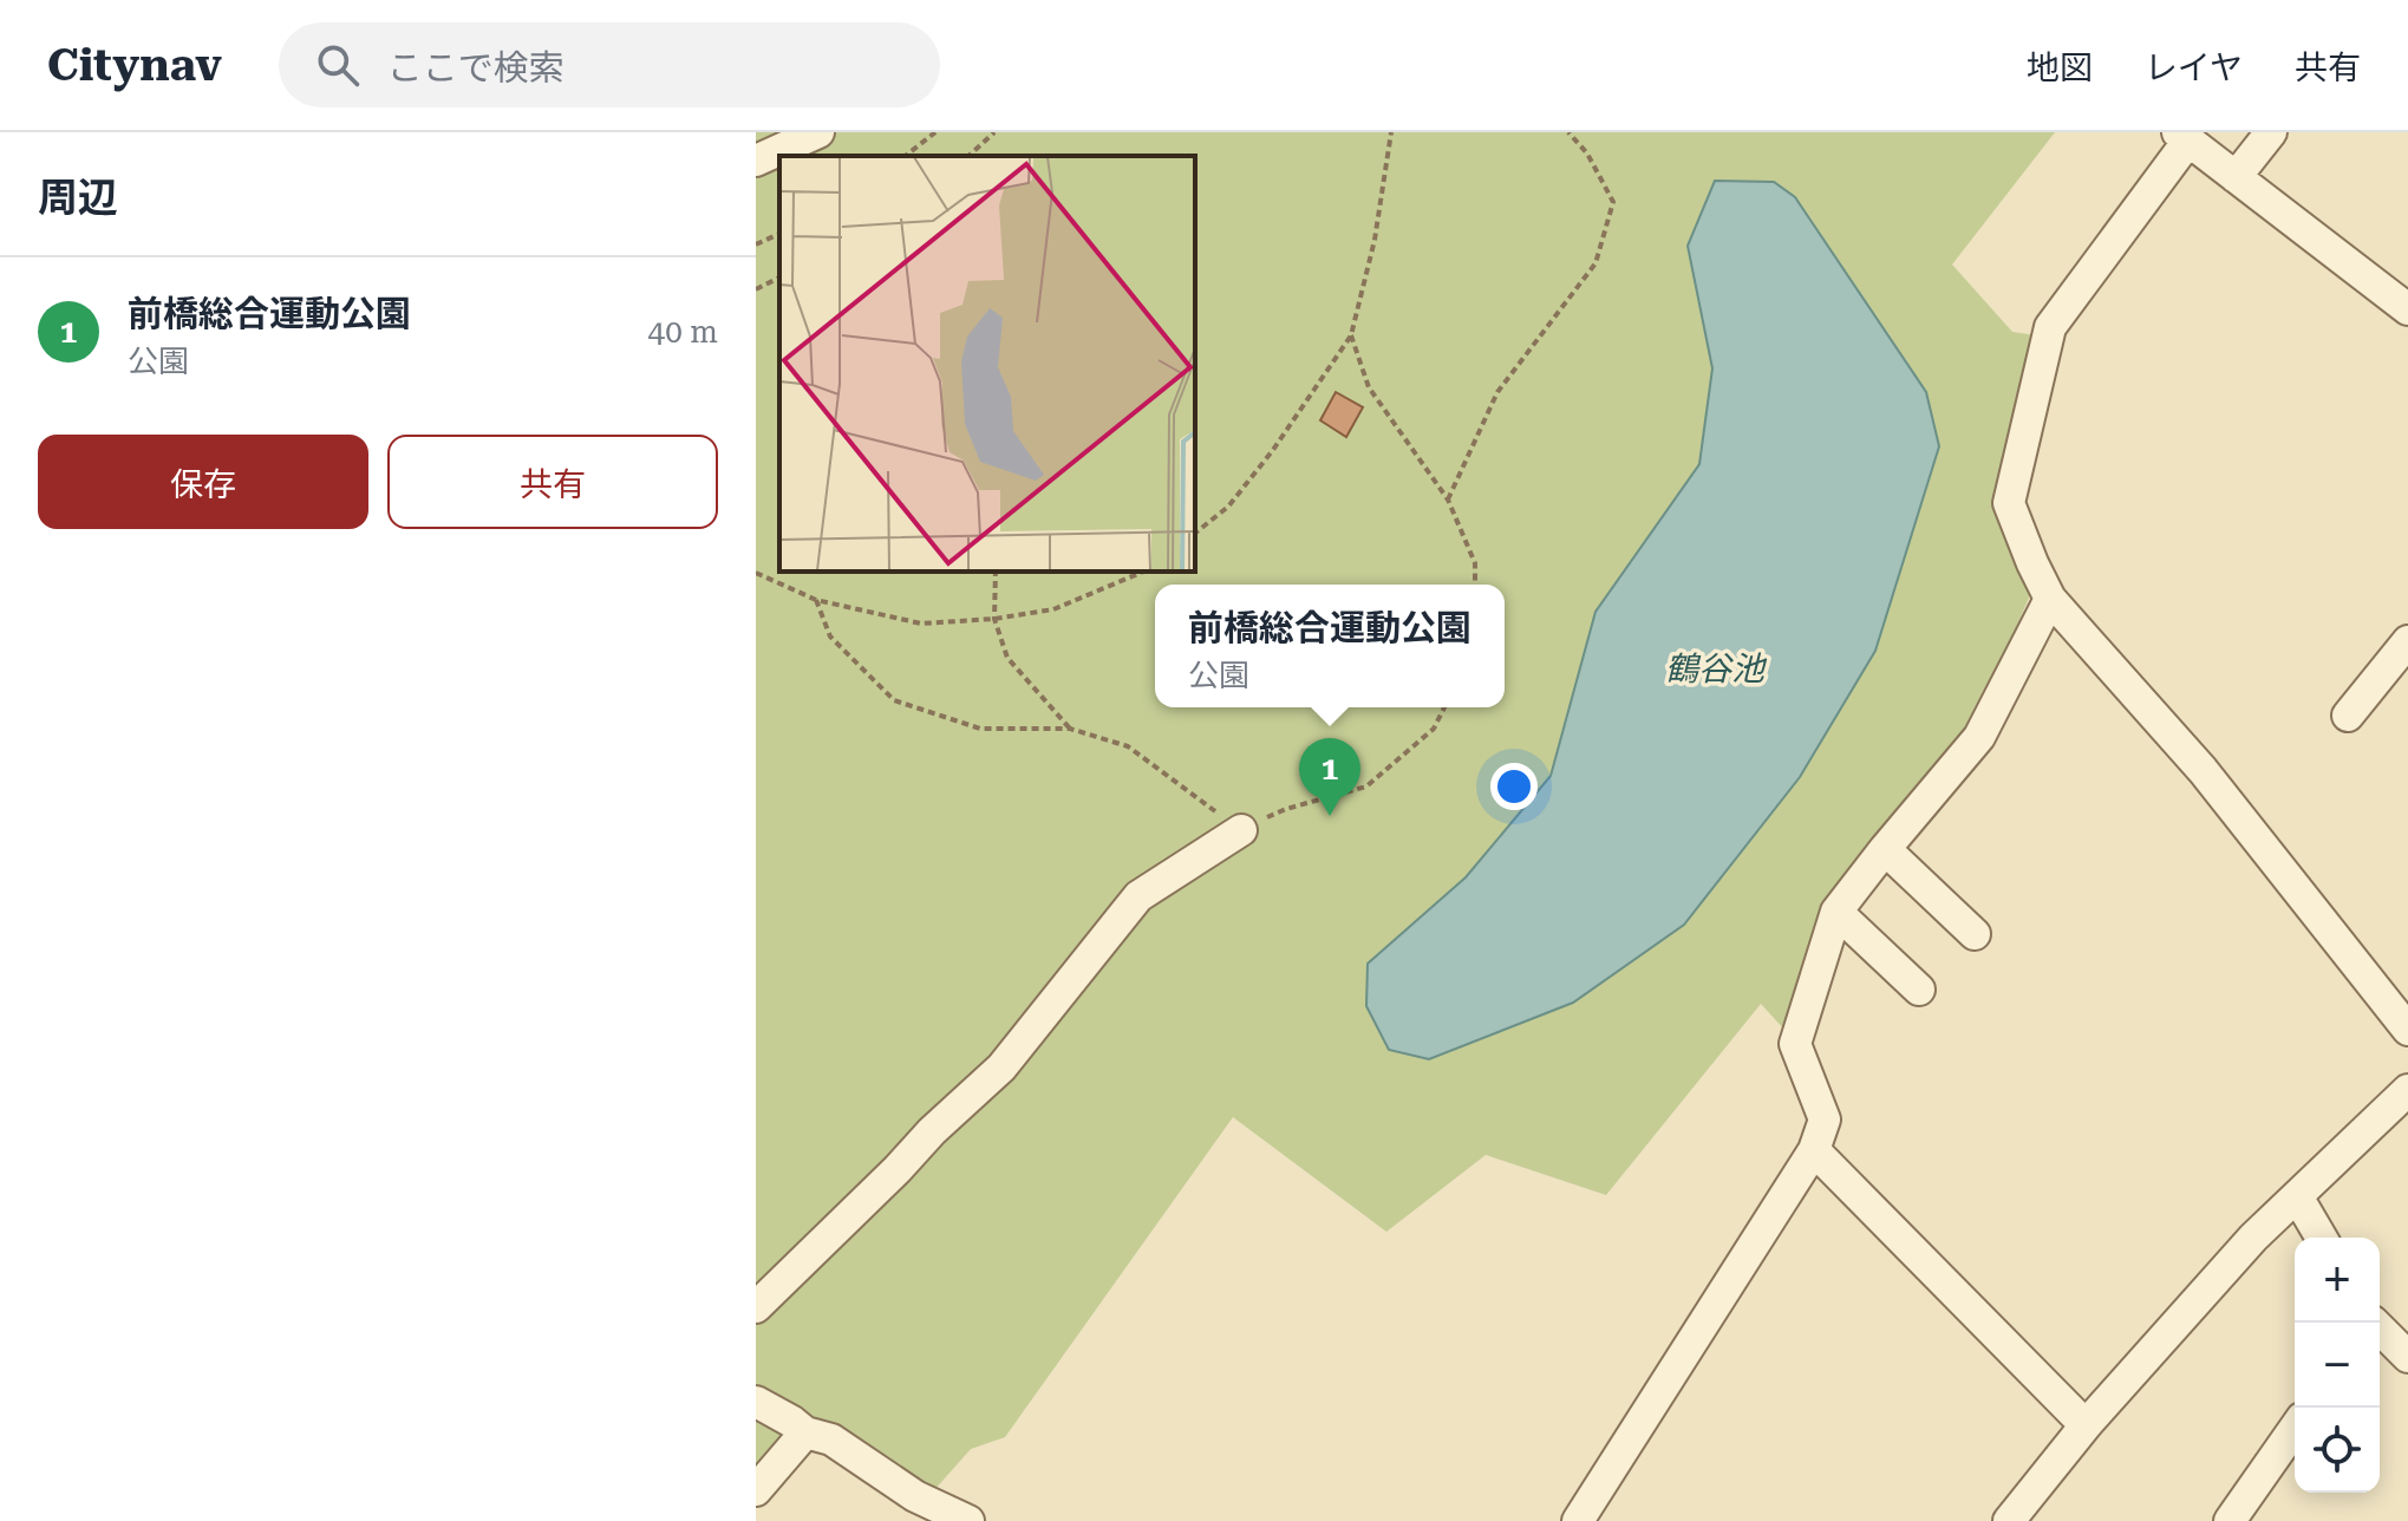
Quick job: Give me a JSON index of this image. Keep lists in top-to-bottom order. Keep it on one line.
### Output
{"water":["鶴谷池"],"page":{"header":"Citynav","search":"ここで検索","nav":["地図","レイヤ","共有"],"heading":"周辺","list":[{"mark":"1","name":"前橋総合運動公園","note":"公園","value":"40 m"}],"buttons":["保存","共有"],"popup":["前橋総合運動公園","公園"],"pins":"1","map_buttons":["+","−"]}}
